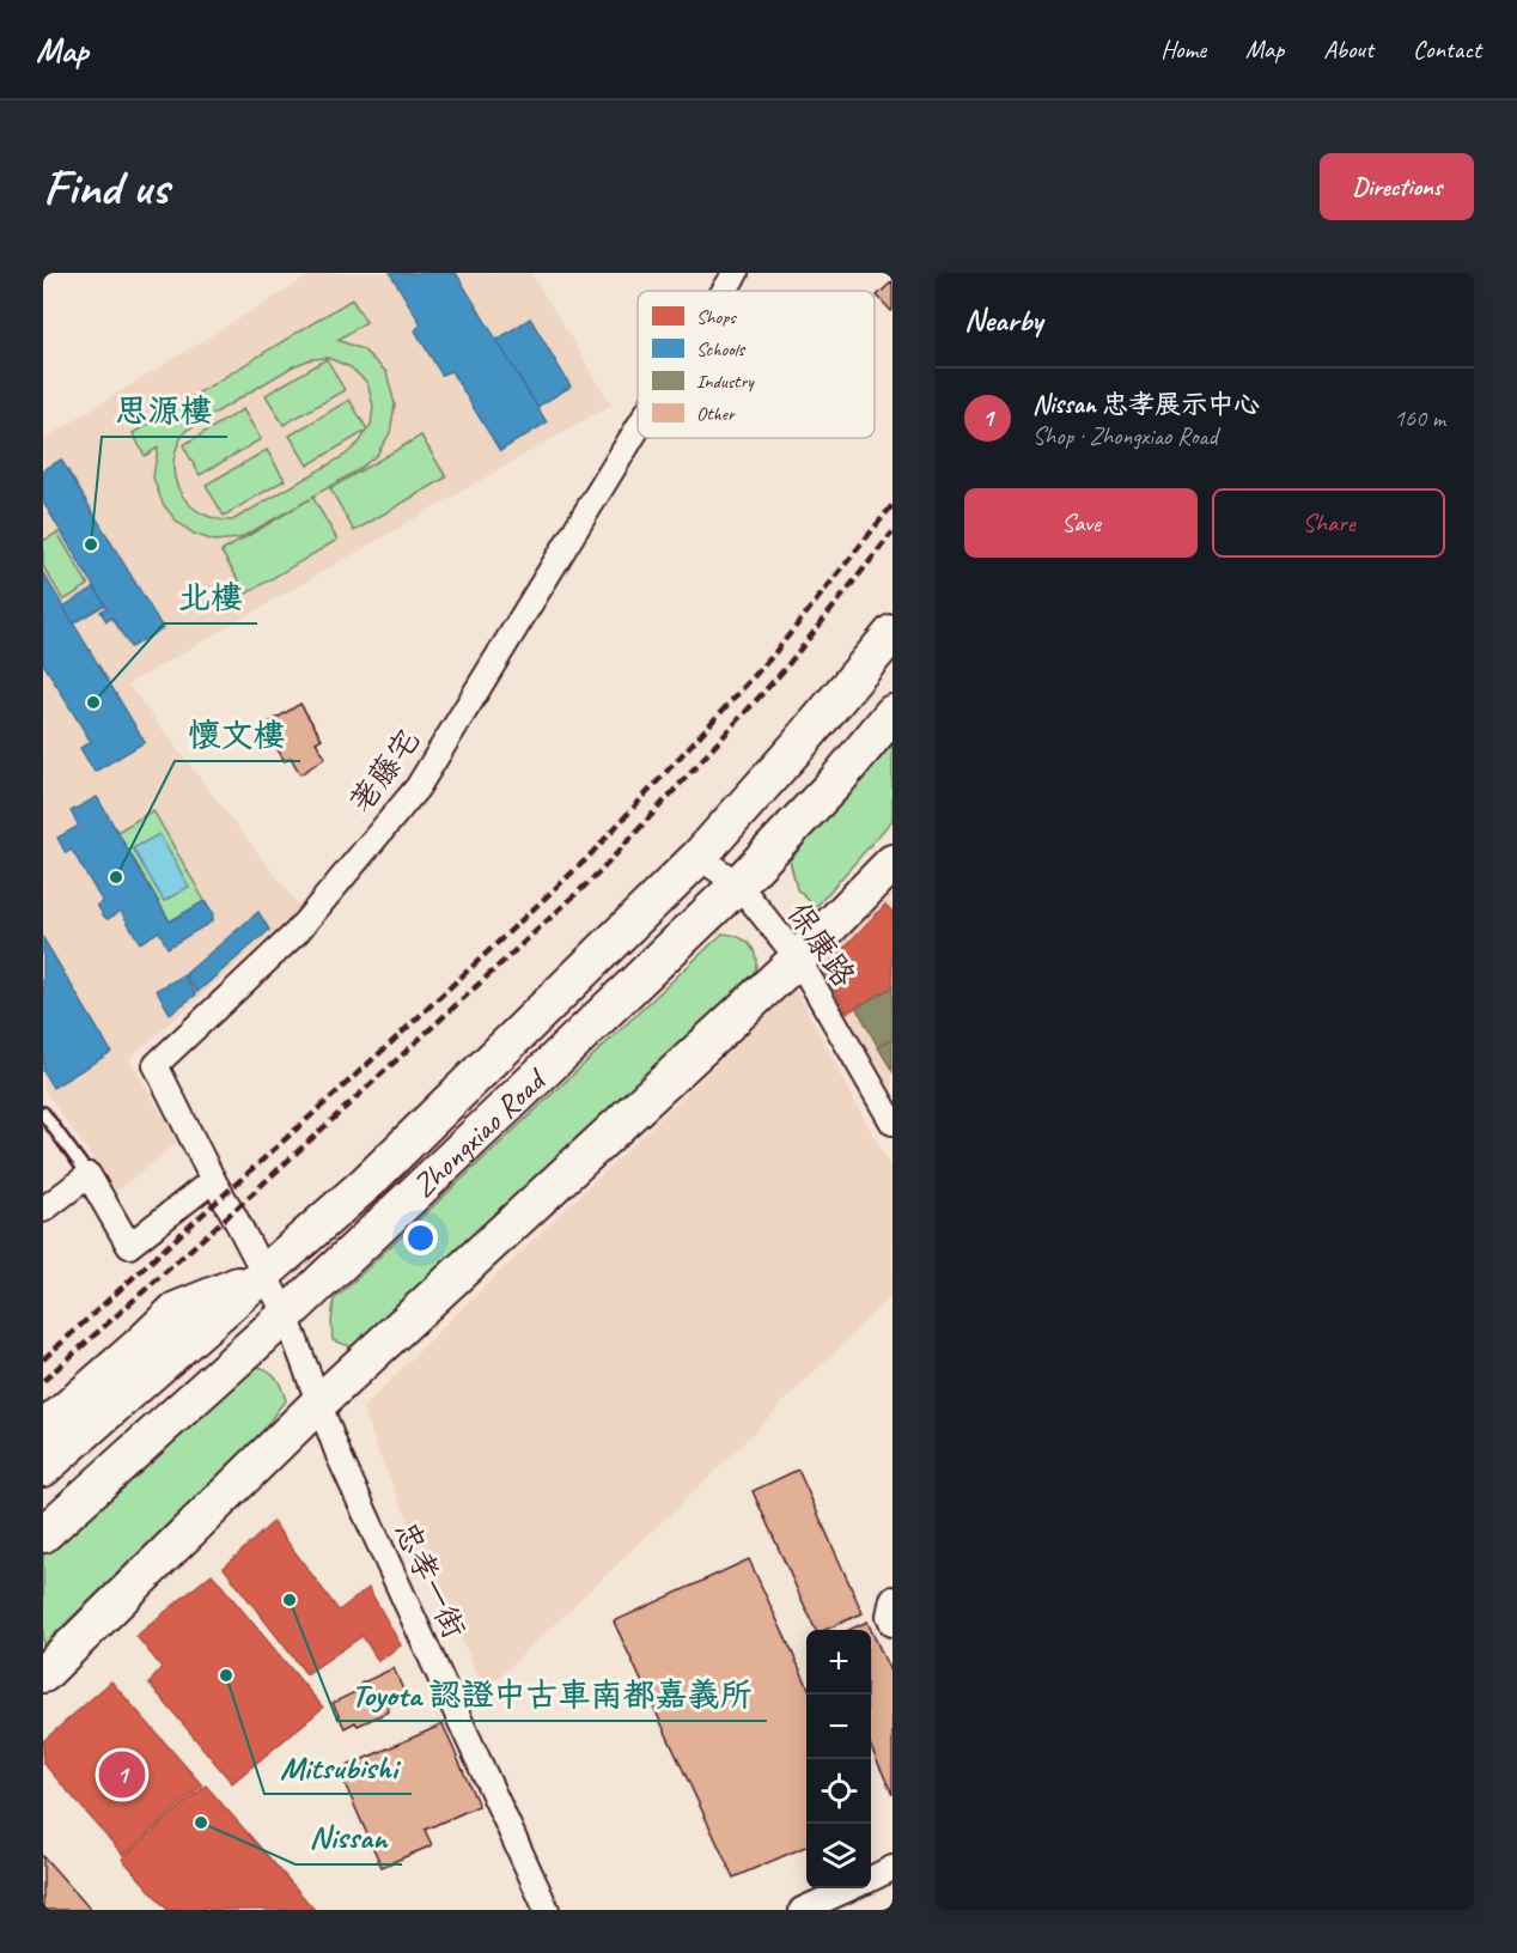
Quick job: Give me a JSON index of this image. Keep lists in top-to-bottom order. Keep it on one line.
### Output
{"streets":{"main road":["Zhongxiao Road"],"street":["荖藤宅","保康路","忠孝一街"]},"crossings":[["荖藤宅","Zhongxiao Road"],["荖藤宅","忠孝一街"],["保康路","Zhongxiao Road"],["Zhongxiao Road","忠孝一街"]],"places":["思源樓","北樓","懷文樓","Toyota 認證中古車南都嘉義所","Mitsubishi","Nissan"],"legend":["Shops","Schools","Industry","Other"],"page":{"header":"Map","nav":["Home","Map","About","Contact"],"buttons":["Directions",["Save","Share"]],"title":"Find us","heading":"Nearby","list":[{"mark":"1","name":"Nissan 忠孝展示中心","note":"Shop · Zhongxiao Road","value":"160 m"}],"map_buttons":["+","−"],"pins":"1"}}
